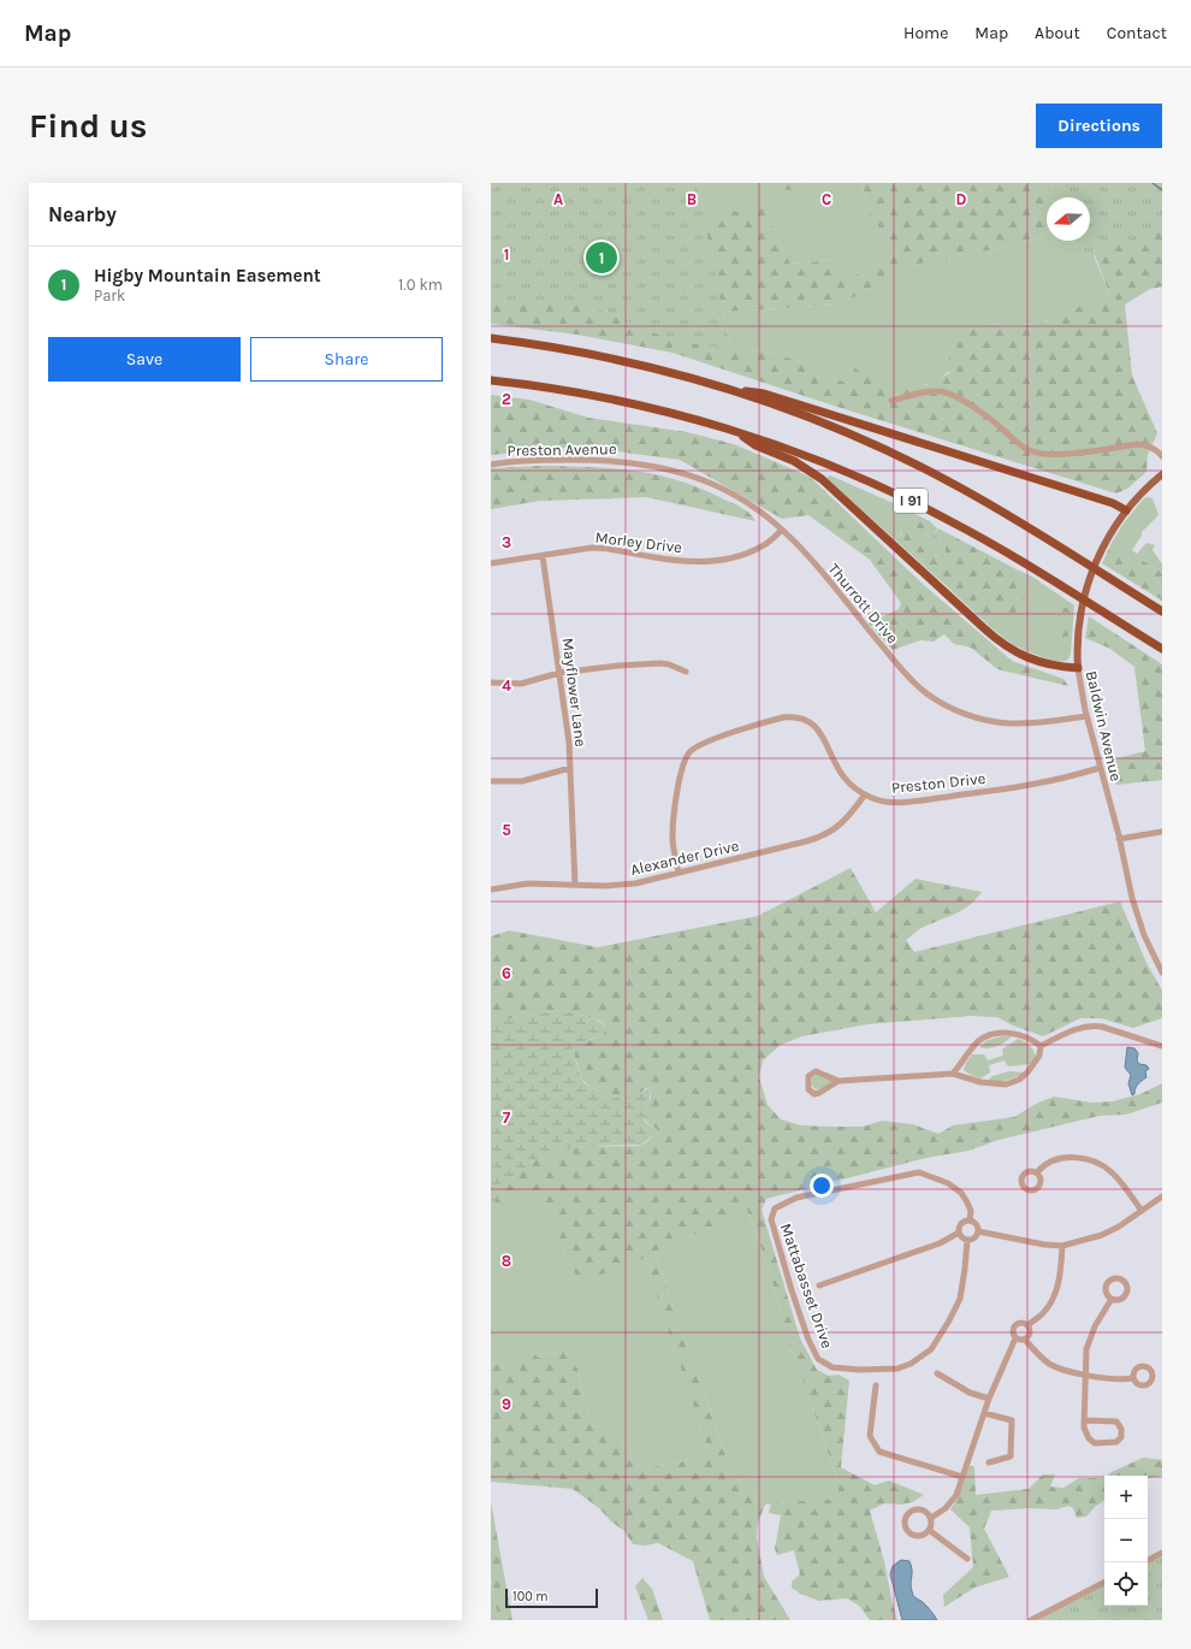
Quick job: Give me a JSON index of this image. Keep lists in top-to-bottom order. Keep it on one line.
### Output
{"streets":{"highway":["I 91"],"main road":["Baldwin Avenue"],"street":["Preston Avenue","Morley Drive","Thurrott Drive","Mayflower Lane","Preston Drive","Alexander Drive","Mattabasset Drive"]},"crossings":[["Preston Avenue","Thurrott Drive"],["Morley Drive","Thurrott Drive"],["Morley Drive","Mayflower Lane"],["Thurrott Drive","Baldwin Avenue"],["Mayflower Lane","Alexander Drive"],["Baldwin Avenue","Preston Drive"],["Preston Drive","Alexander Drive"]],"scale_bar":"100 m","north":"left","page":{"header":"Map","nav":["Home","Map","About","Contact"],"buttons":["Directions",["Save","Share"]],"title":"Find us","heading":"Nearby","pins":"1","list":[{"mark":"1","name":"Higby Mountain Easement","note":"Park","value":"1.0 km"}],"map_buttons":["+","−"],"scale":"100 m"},"grid":{"columns":["A","B","C","D"],"rows":["1","2","3","4","5","6","7","8","9"]}}
